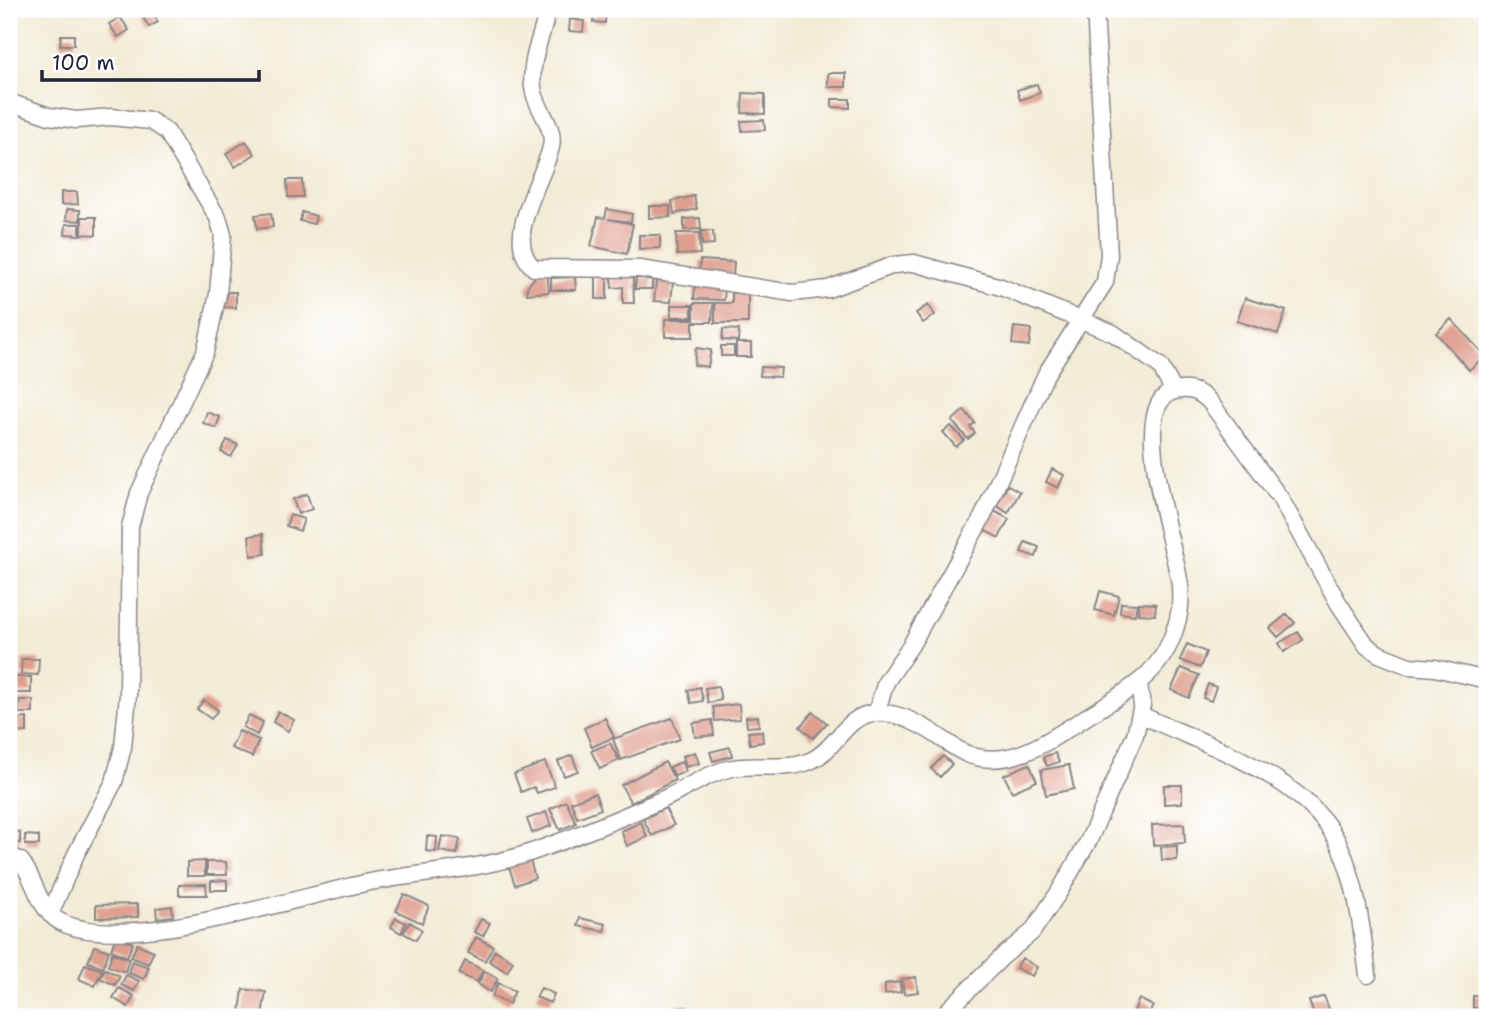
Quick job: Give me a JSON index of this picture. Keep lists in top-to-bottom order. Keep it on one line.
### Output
{"scale_bar":"100 m"}
